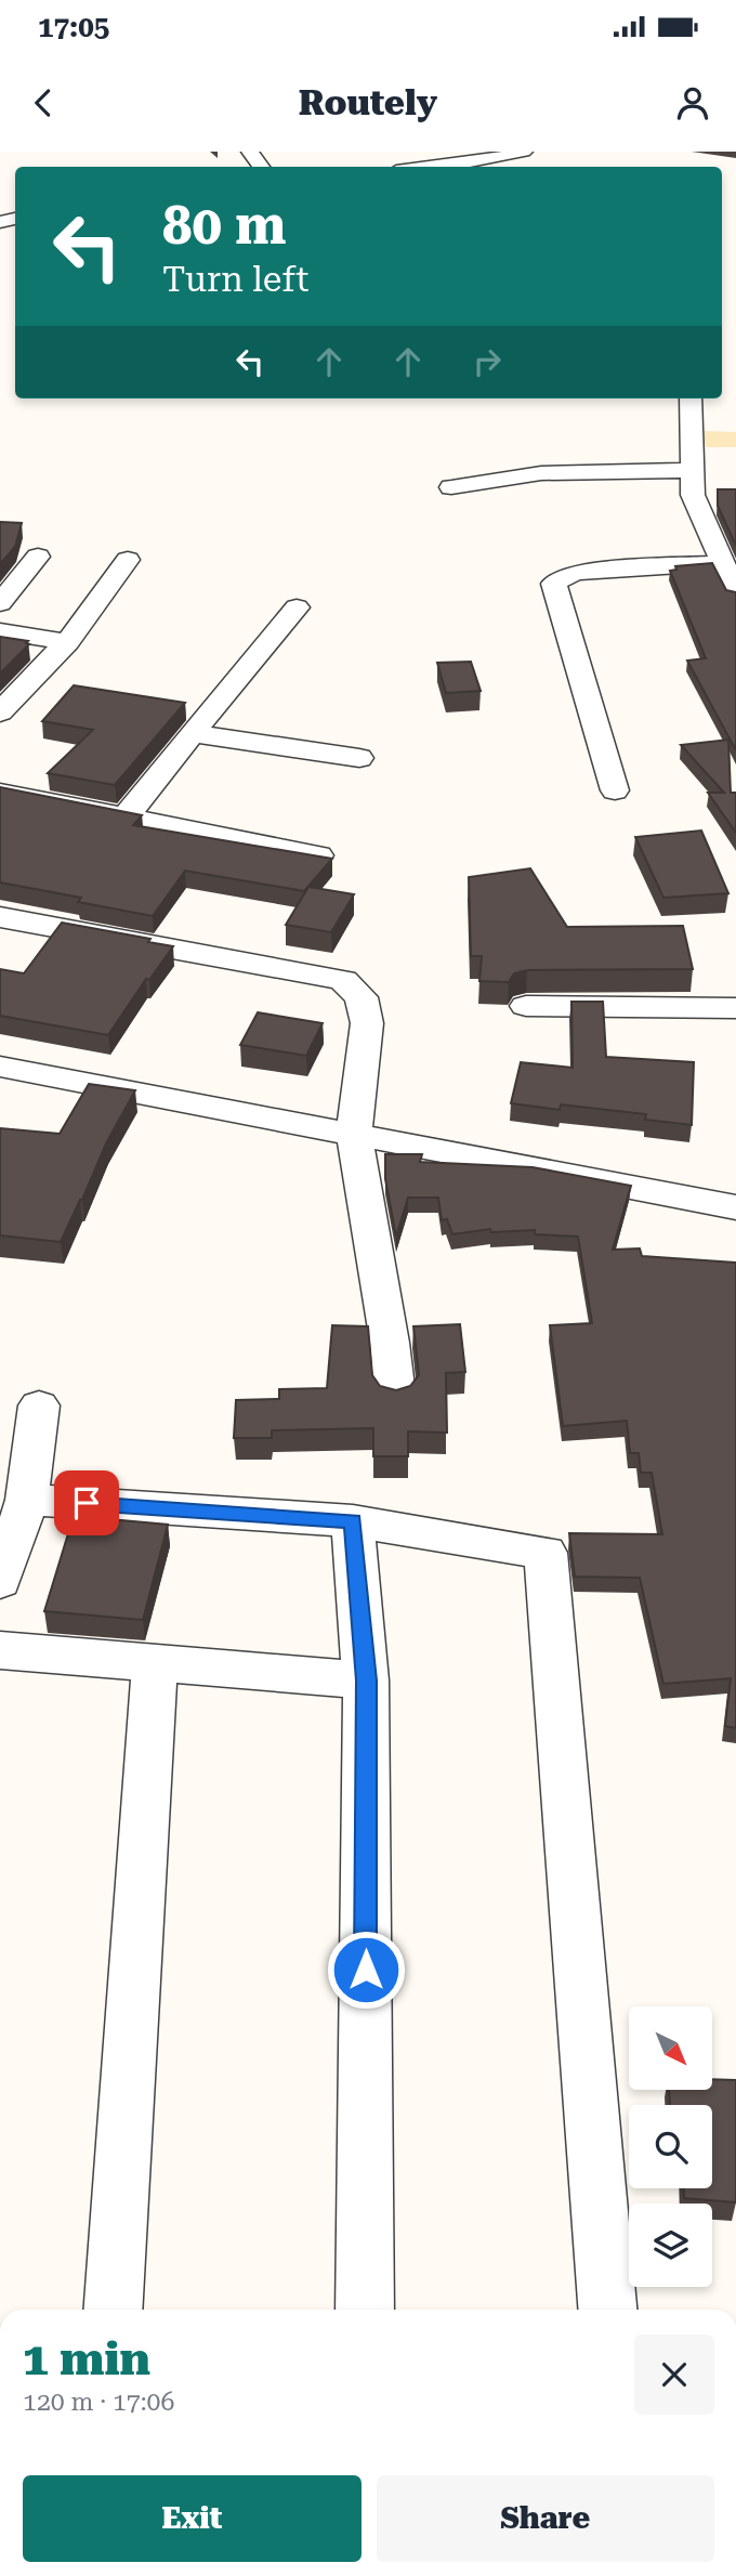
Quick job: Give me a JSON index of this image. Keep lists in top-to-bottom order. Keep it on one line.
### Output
{"north":"bottom right","page":{"status":"17:05","header":"Routely","turn":["80 m","Turn left"],"heading":["1 min","120 m · 17:06"],"buttons":["Exit","Share"]}}
